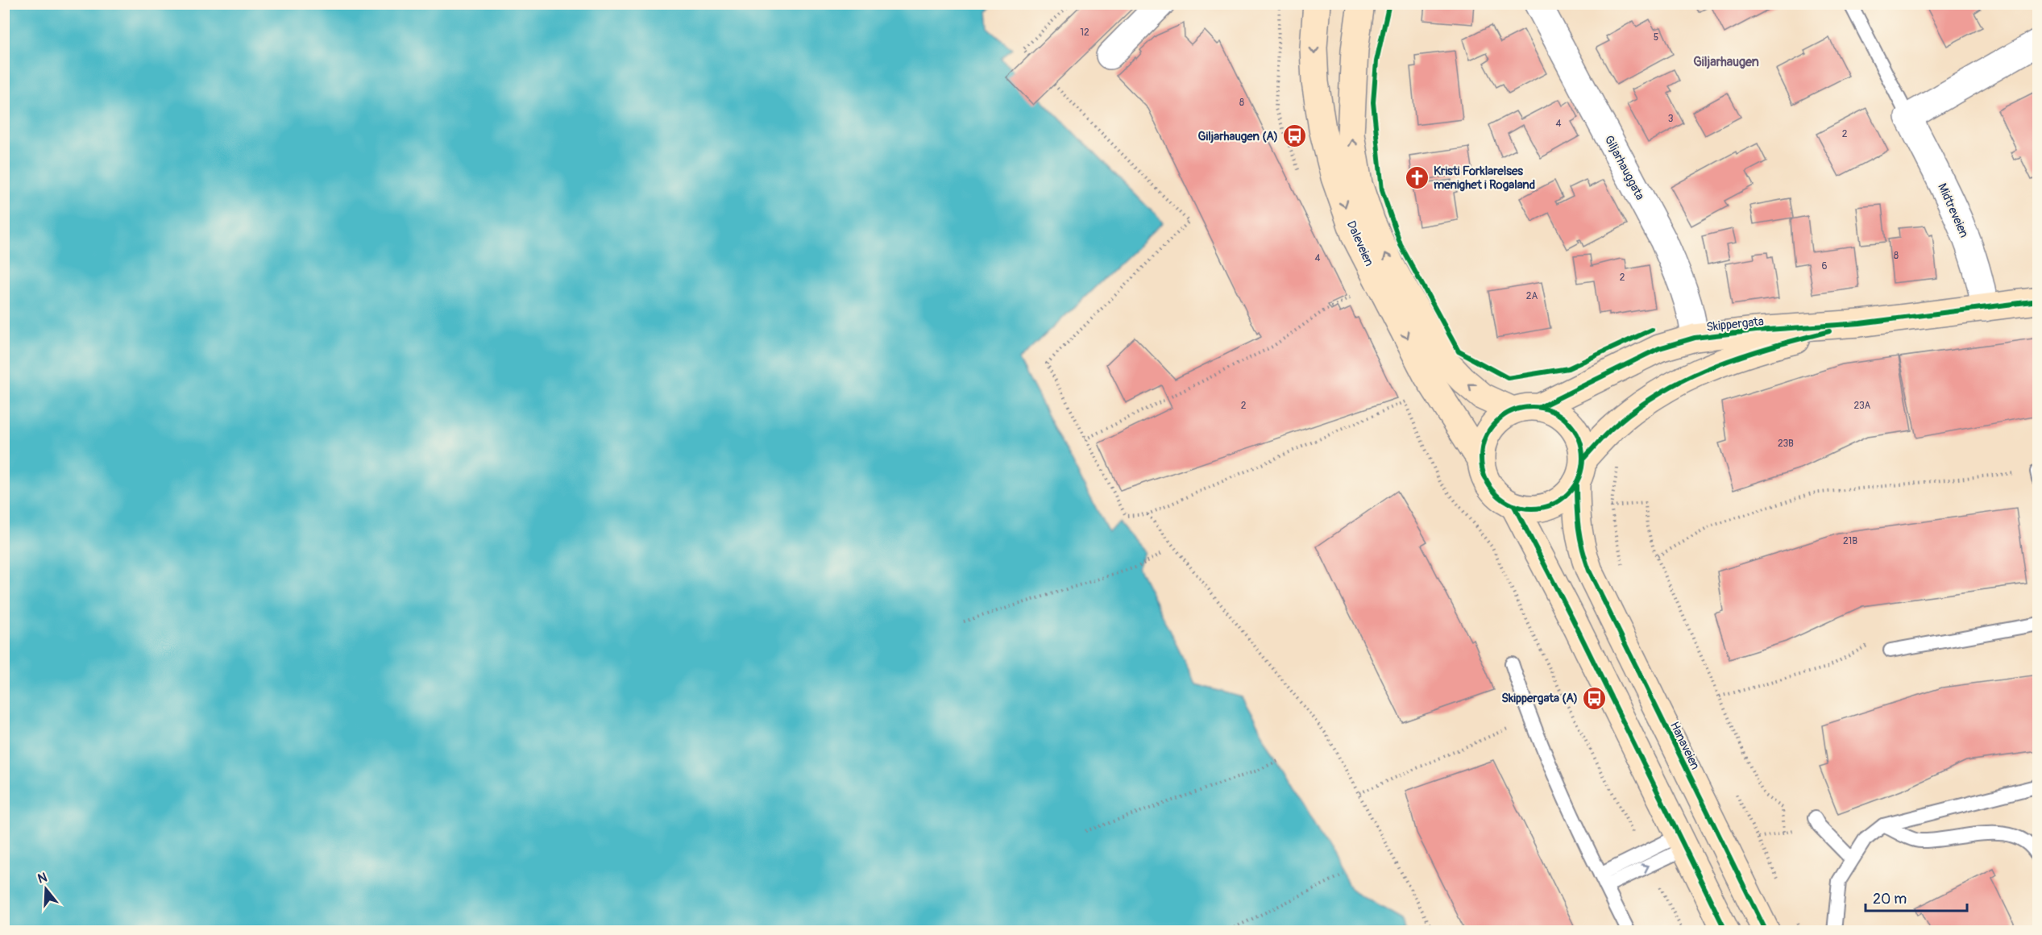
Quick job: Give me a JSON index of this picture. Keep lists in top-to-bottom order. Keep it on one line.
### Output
{"streets":{"main road":["Daleveien","Skippergata","Hanaveien"],"street":["Giljarhauggata","Midtreveien"]},"crossings":[["Giljarhauggata","Skippergata"],["Midtreveien","Skippergata"],["Daleveien","Skippergata"],["Daleveien","Hanaveien"],["Skippergata","Hanaveien"]],"districts":["Giljarhaugen"],"places":{"bus stop":["Giljarhaugen (A)","Skippergata (A)"],"church":["Kristi Forklarelses menighet i Rogaland"]},"house_numbers":["12","5","8","3","4","2","8","4","6","2","2A","2","23A","23B","21B"],"scale_bar":"20 m","north":"top"}
